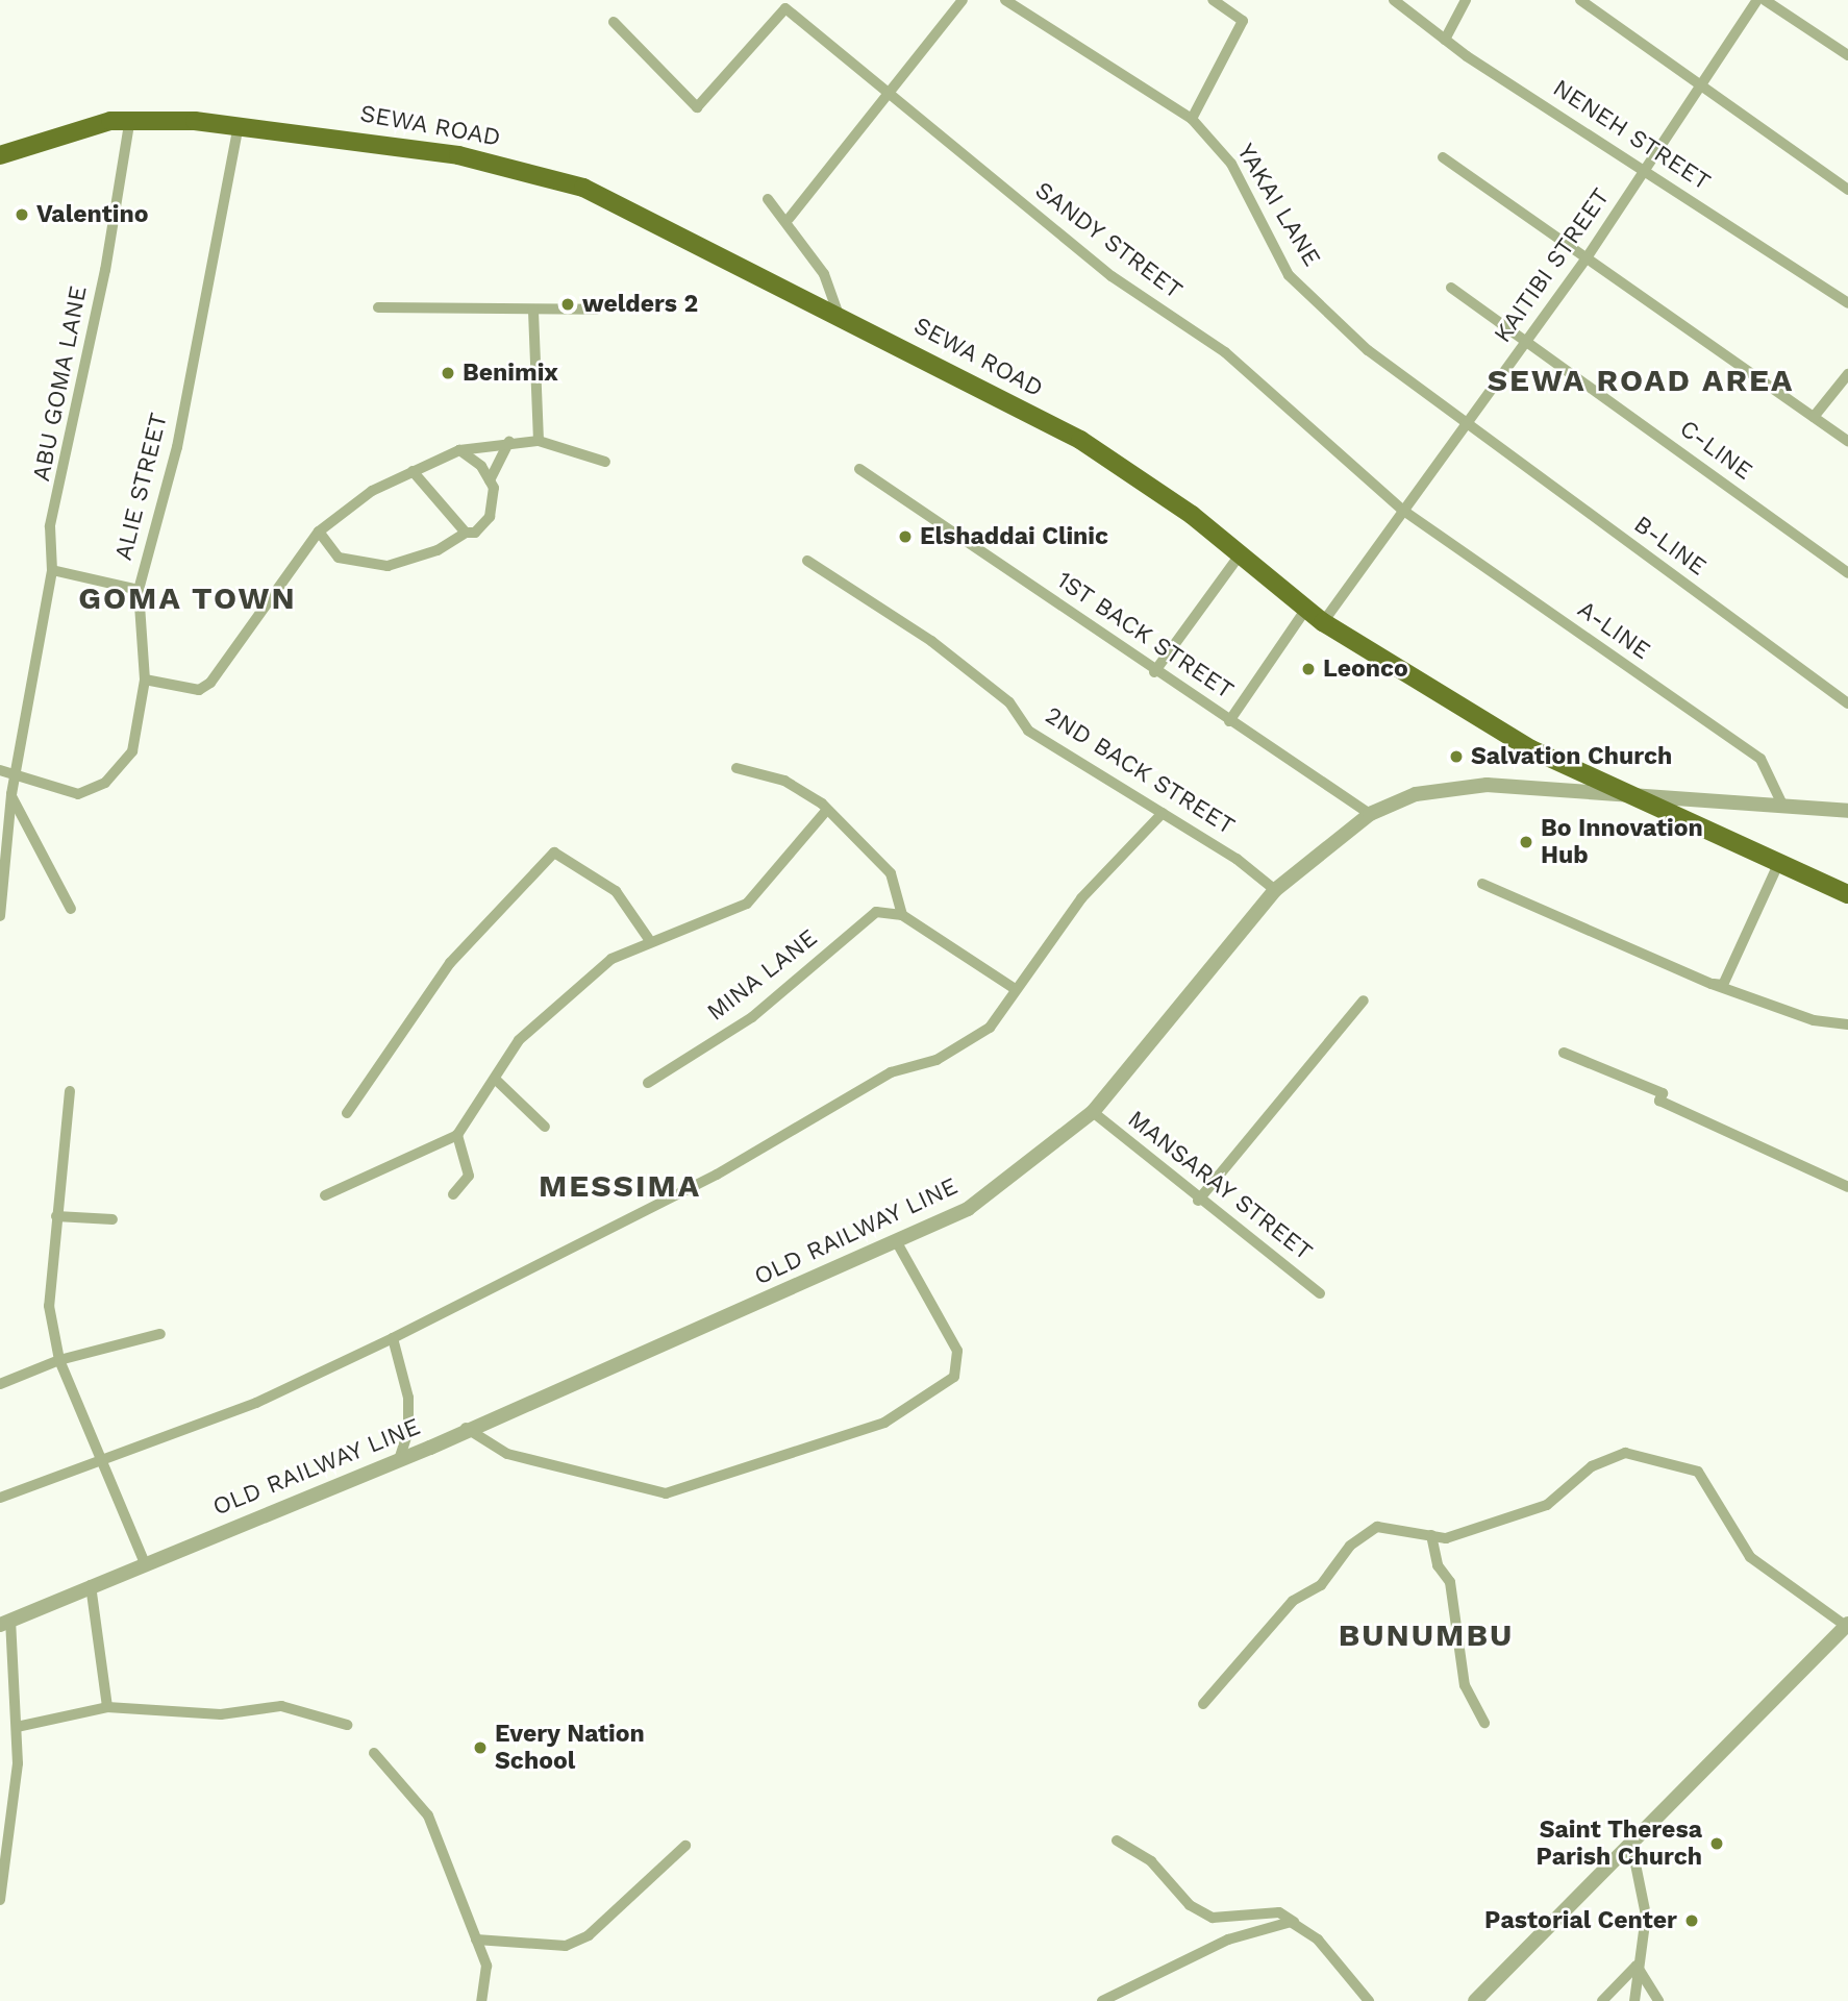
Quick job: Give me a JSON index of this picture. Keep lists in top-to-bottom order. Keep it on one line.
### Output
{"streets":{"main road":["SEWA ROAD"],"street":["NENEH STREET","YAKAI LANE","SANDY STREET","KAITIBI STREET","ABU GOMA LANE","C-LINE","ALIE STREET","B-LINE","A-LINE","1ST BACK STREET","2ND BACK STREET","MINA LANE","MANSARAY STREET","OLD RAILWAY LINE"]},"crossings":[["SEWA ROAD","KAITIBI STREET"],["SEWA ROAD","ABU GOMA LANE"],["SEWA ROAD","ALIE STREET"],["SEWA ROAD","OLD RAILWAY LINE"],["NENEH STREET","KAITIBI STREET"],["YAKAI LANE","KAITIBI STREET"],["YAKAI LANE","B-LINE"],["SANDY STREET","KAITIBI STREET"],["SANDY STREET","A-LINE"],["KAITIBI STREET","C-LINE"],["KAITIBI STREET","B-LINE"],["KAITIBI STREET","A-LINE"],["ABU GOMA LANE","ALIE STREET"],["A-LINE","OLD RAILWAY LINE"],["1ST BACK STREET","OLD RAILWAY LINE"],["2ND BACK STREET","OLD RAILWAY LINE"],["MANSARAY STREET","OLD RAILWAY LINE"]],"districts":["SEWA ROAD AREA","GOMA TOWN","MESSIMA","BUNUMBU"],"places":["Valentino","welders 2","Benimix","Elshaddai Clinic","Leonco","Salvation Church","Bo Innovation Hub","Every Nation School","Saint Theresa Parish Church","Pastorial Center"]}
